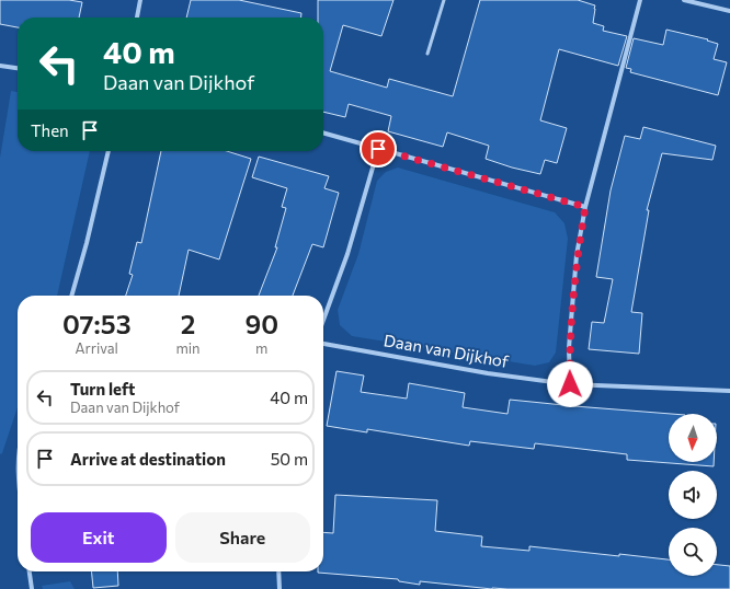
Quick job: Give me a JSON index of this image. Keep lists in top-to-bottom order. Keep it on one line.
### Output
{"streets":{"street":["Daan van Dijkhof"]},"north":"bottom","page":{"turn":["40 m","Daan van Dijkhof"],"then":"Then","eta":["07:53","Arrival","2","min","90","m"],"list":[{"name":"Turn left","note":"Daan van Dijkhof","value":"40 m"},{"name":"Arrive at destination","value":"50 m"}],"buttons":["Exit","Share"]}}
